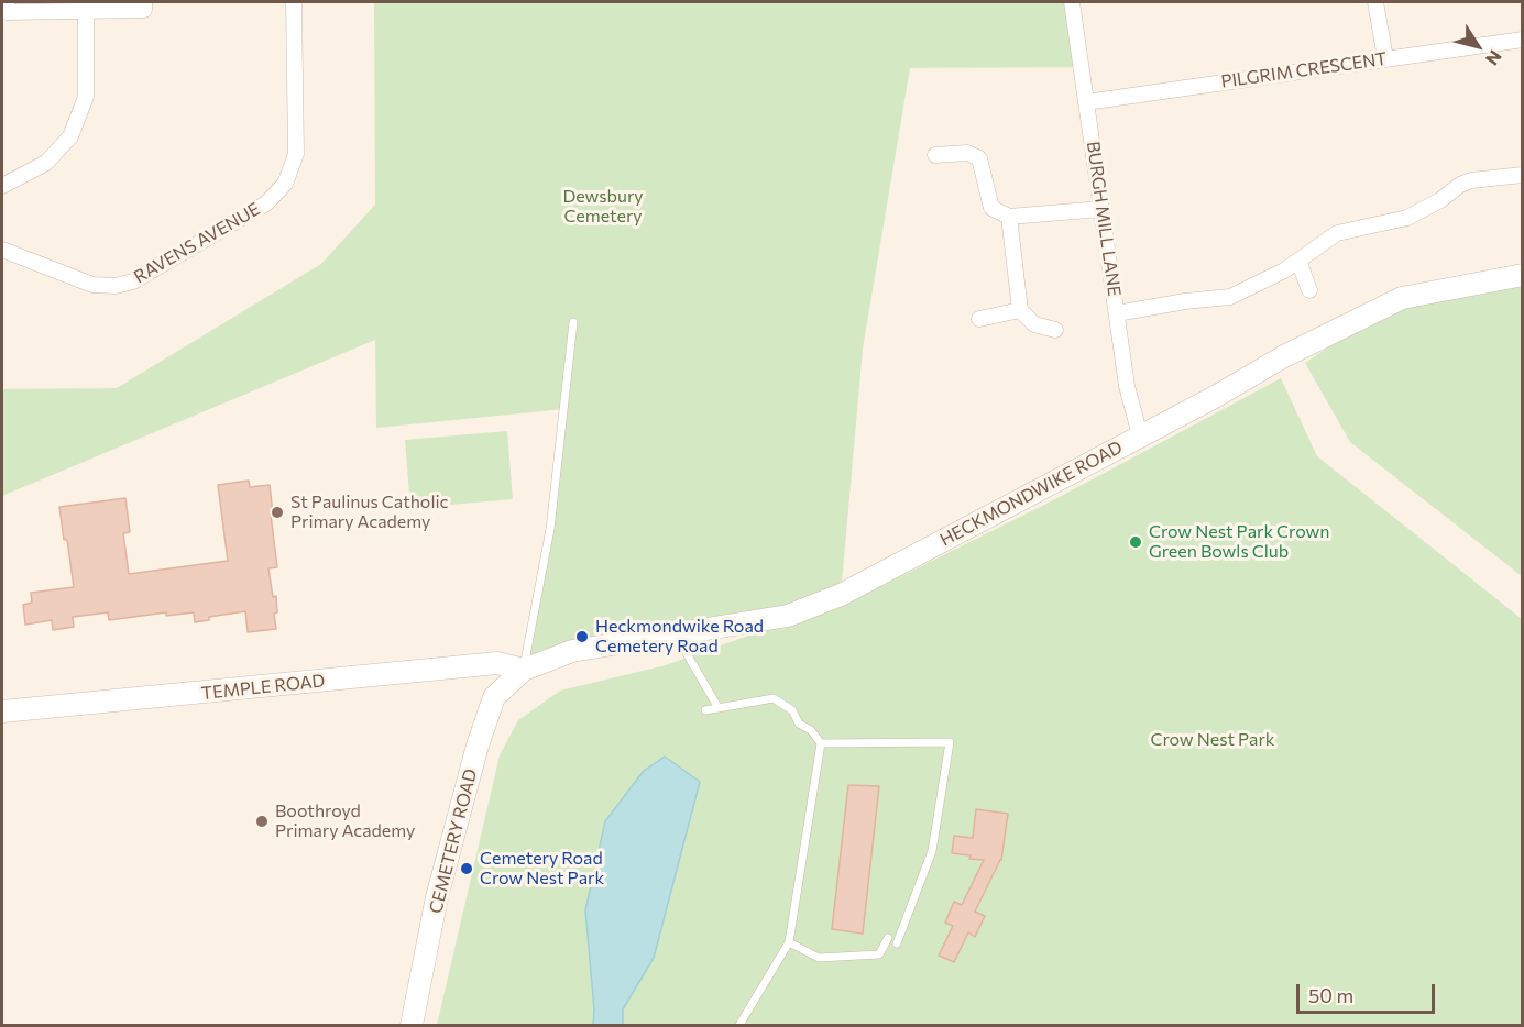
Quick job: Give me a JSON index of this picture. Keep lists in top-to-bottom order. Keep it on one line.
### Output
{"streets":{"main road":["HECKMONDWIKE ROAD","TEMPLE ROAD","CEMETERY ROAD"],"street":["PILGRIM CRESCENT","BURGH MILL LANE","RAVENS AVENUE"]},"crossings":[["PILGRIM CRESCENT","BURGH MILL LANE"],["BURGH MILL LANE","HECKMONDWIKE ROAD"],["HECKMONDWIKE ROAD","TEMPLE ROAD"],["HECKMONDWIKE ROAD","CEMETERY ROAD"],["TEMPLE ROAD","CEMETERY ROAD"]],"parks":["Dewsbury Cemetery","Crow Nest Park"],"places":["St Paulinus Catholic Primary Academy","Crow Nest Park Crown Green Bowls Club","Heckmondwike Road Cemetery Road","Boothroyd Primary Academy","Cemetery Road Crow Nest Park"],"scale_bar":"50 m","north":"bottom right"}
